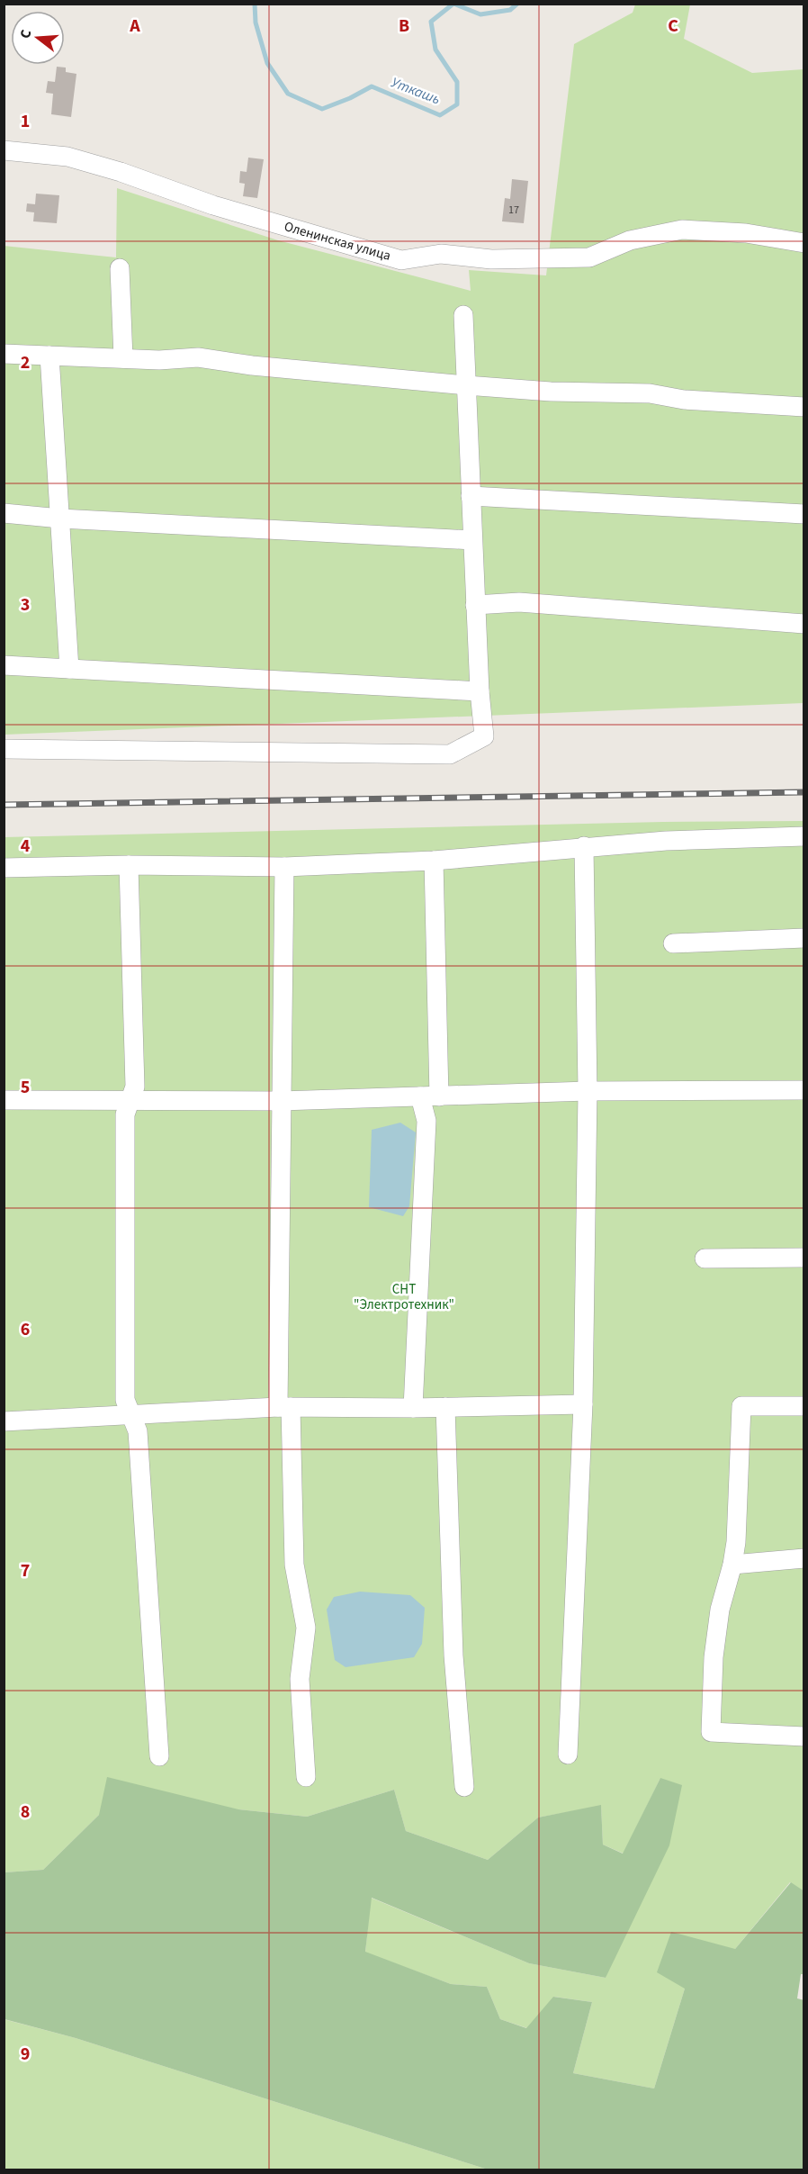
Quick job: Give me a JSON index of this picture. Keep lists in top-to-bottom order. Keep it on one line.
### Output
{"streets":{"street":["Оленинская улица"]},"water":["Уткашь"],"parks":["СНТ \"Электротехник\""],"house_numbers":["17"],"north":"left","grid":{"columns":["A","B","C"],"rows":["1","2","3","4","5","6","7","8","9"]}}
